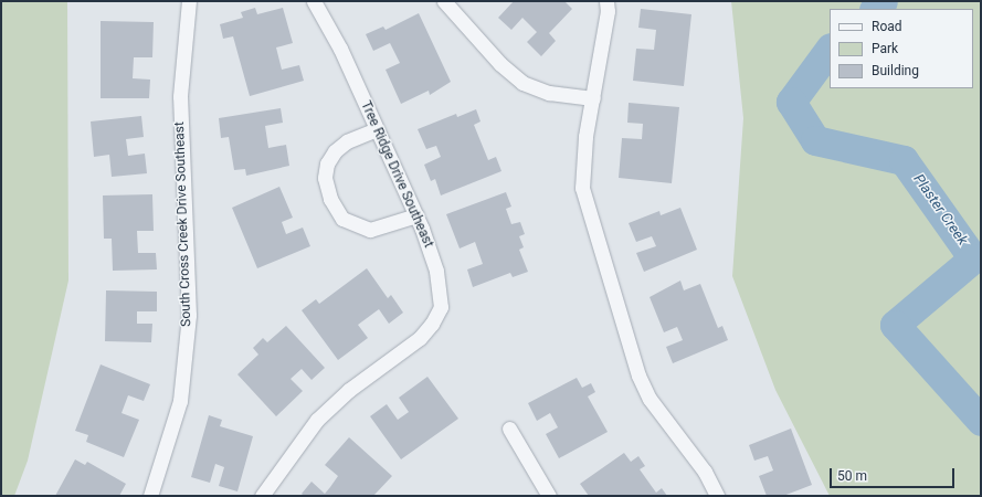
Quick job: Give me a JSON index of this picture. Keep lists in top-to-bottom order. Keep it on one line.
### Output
{"streets":{"street":["Tree Ridge Drive Southeast","South Cross Creek Drive Southeast"]},"water":["Plaster Creek"],"legend":["Road","Park","Building"],"scale_bar":"50 m"}
